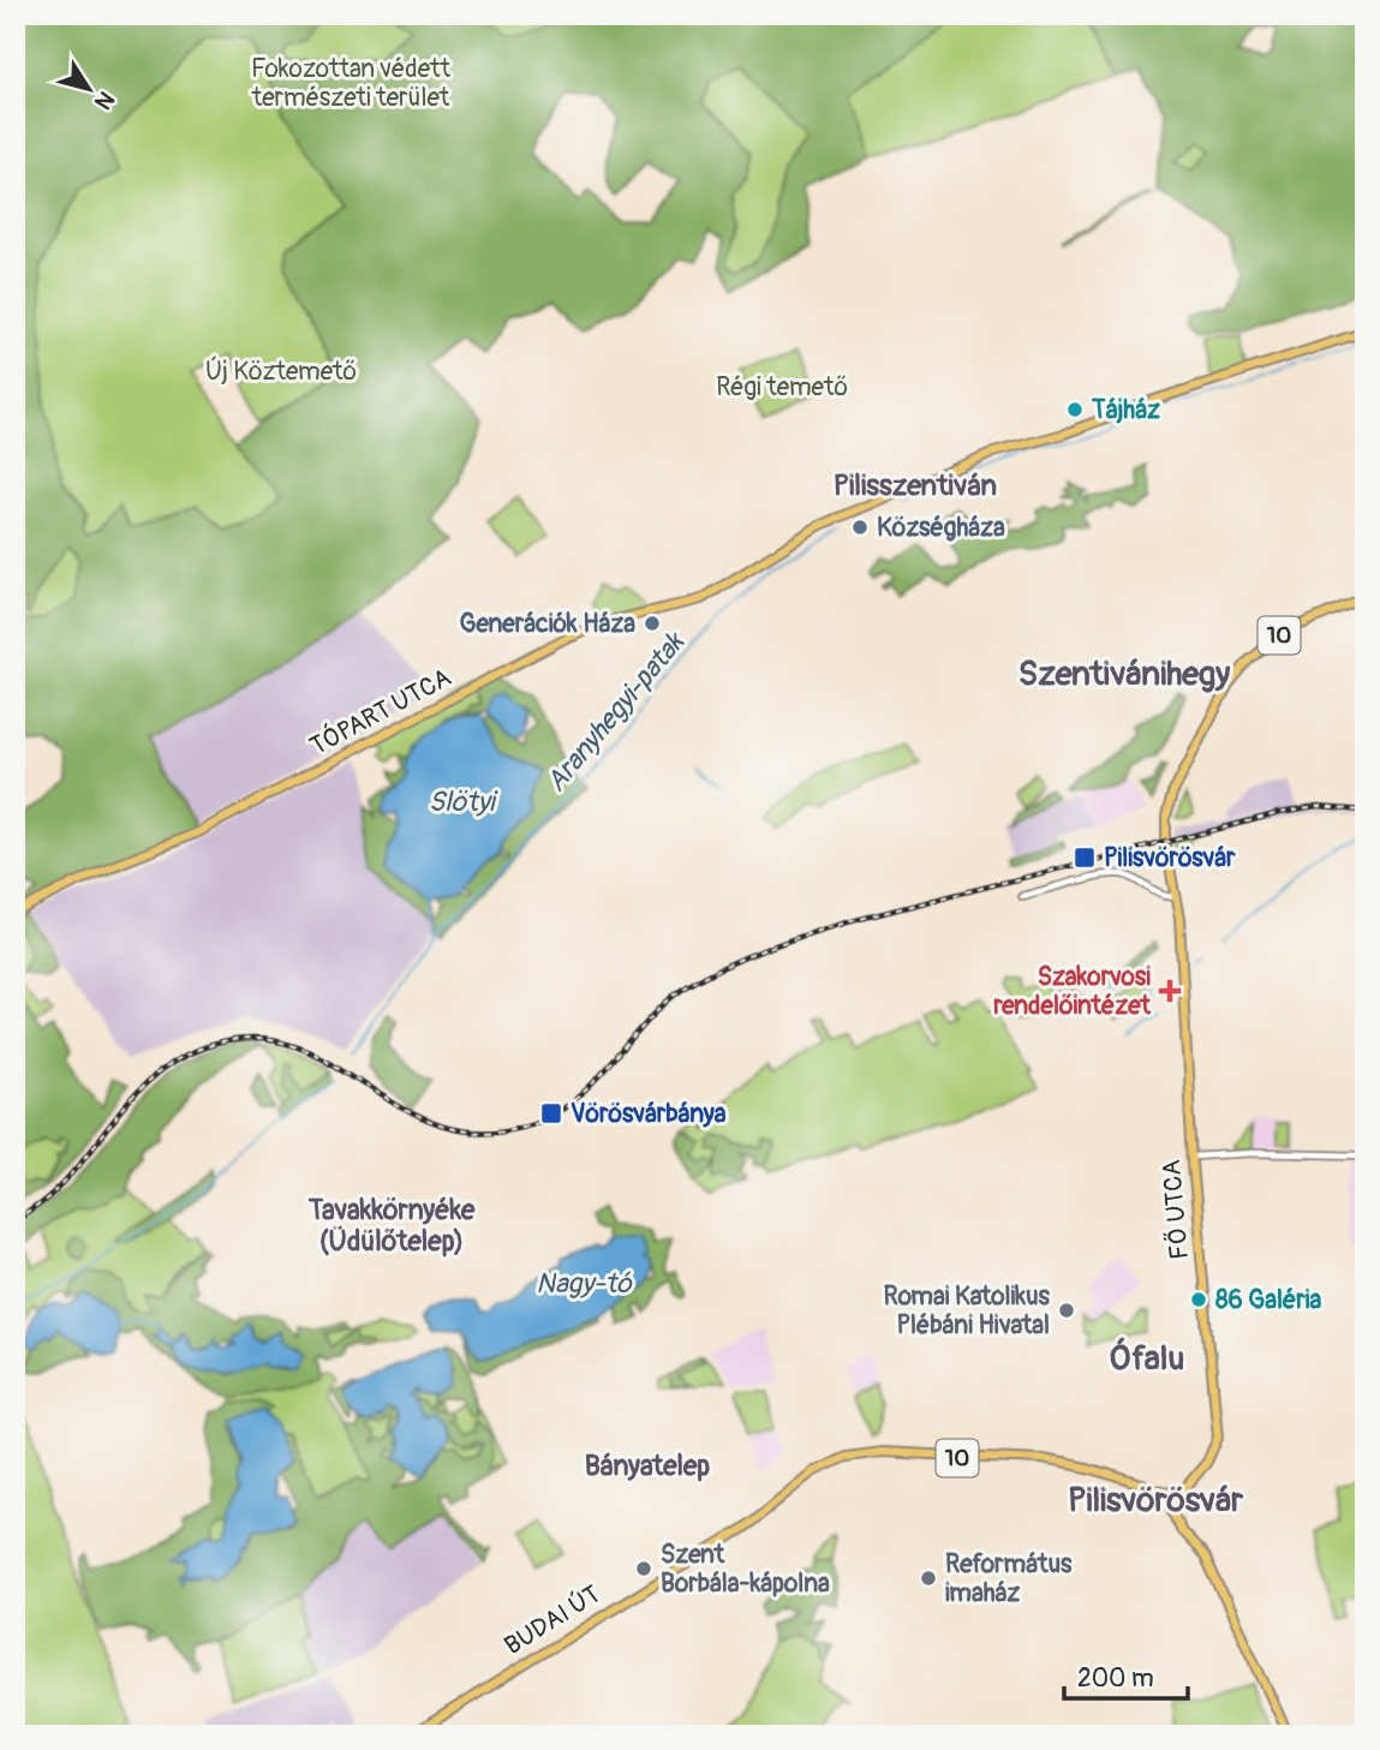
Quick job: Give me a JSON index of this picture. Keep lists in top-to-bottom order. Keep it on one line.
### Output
{"streets":{"main road":["10","TÓPART UTCA","FŐ UTCA","BUDAI ÚT"]},"crossings":[["10","FŐ UTCA"],["10","BUDAI ÚT"]],"districts":["Pilisszentiván","Szentivánihegy","Tavakkörnyéke (Üdülőtelep)","Ófalu","Bányatelep","Pilisvörösvár"],"water":["Aranyhegyi-patak","Slötyi","Nagy-tó"],"parks":["Fokozottan védett természeti terület","Új Köztemető","Régi temető"],"places":{"other":["Tájház","Községháza","Generációk Háza","86 Galéria","Romai Katolikus Plébáni Hivatal","Szent Borbála-kápolna","Református imaház"],"transit":["Pilisvörösvár","Vörösvárbánya"],"health":["Szakorvosi rendelőintézet"]},"scale_bar":"200 m","north":"bottom right"}
